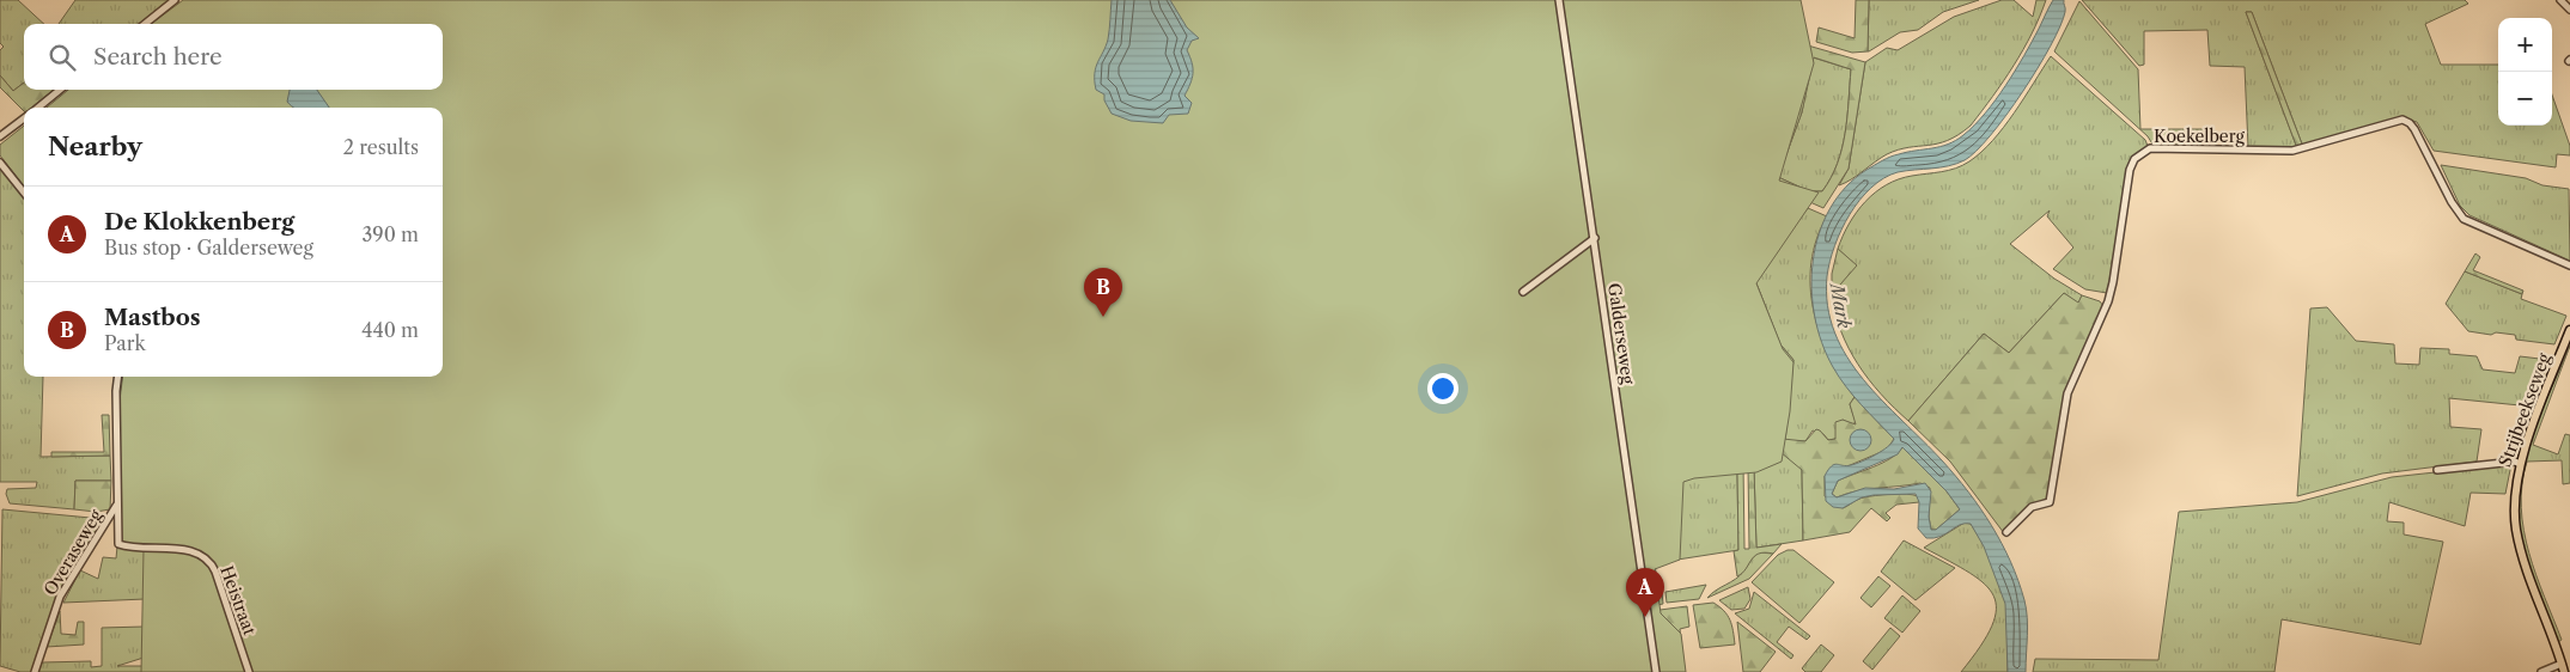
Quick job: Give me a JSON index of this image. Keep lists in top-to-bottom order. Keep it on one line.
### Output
{"streets":{"main road":["Strijbeekseweg"],"street":["Koekelberg","Galderseweg","Overaseweg","Heistraat"]},"crossings":[["Overaseweg","Heistraat"]],"water":["Mark"],"page":{"map_buttons":["+","−"],"search":"Search here","heading":["Nearby","2 results"],"list":[{"mark":"A","name":"De Klokkenberg","note":"Bus stop · Galderseweg","value":"390 m"},{"mark":"B","name":"Mastbos","note":"Park","value":"440 m"}],"pins":["B","A"]}}
